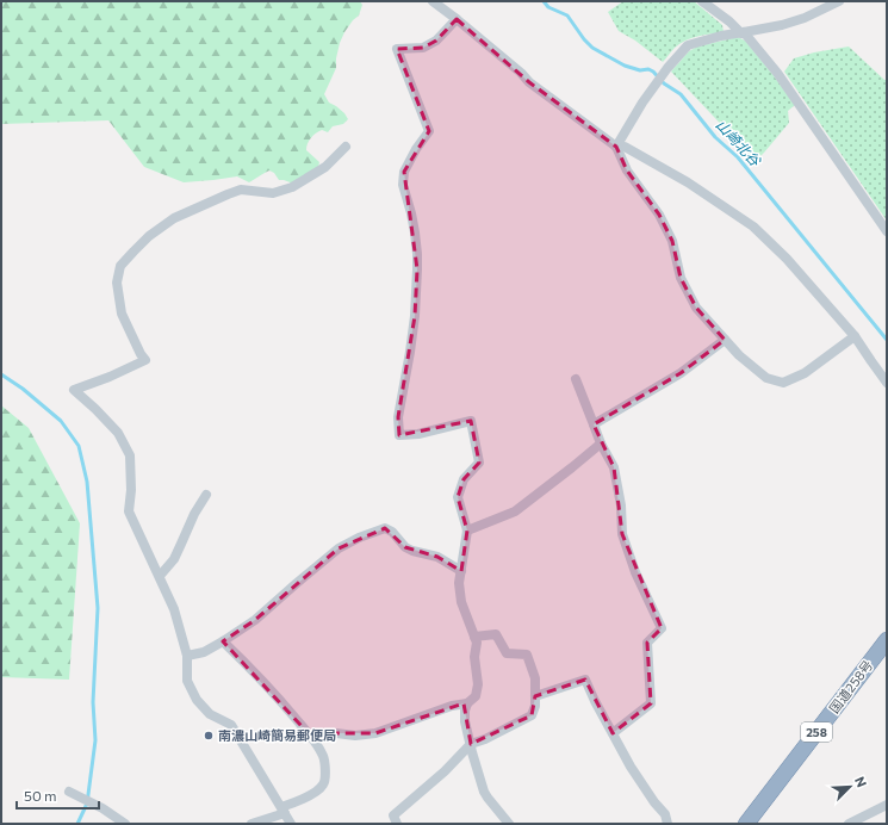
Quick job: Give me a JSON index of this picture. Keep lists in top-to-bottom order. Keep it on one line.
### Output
{"streets":{"highway":["国道258号","258"]},"water":["山崎北谷"],"places":["南濃山崎簡易郵便局"],"scale_bar":"50 m","north":"top right"}
